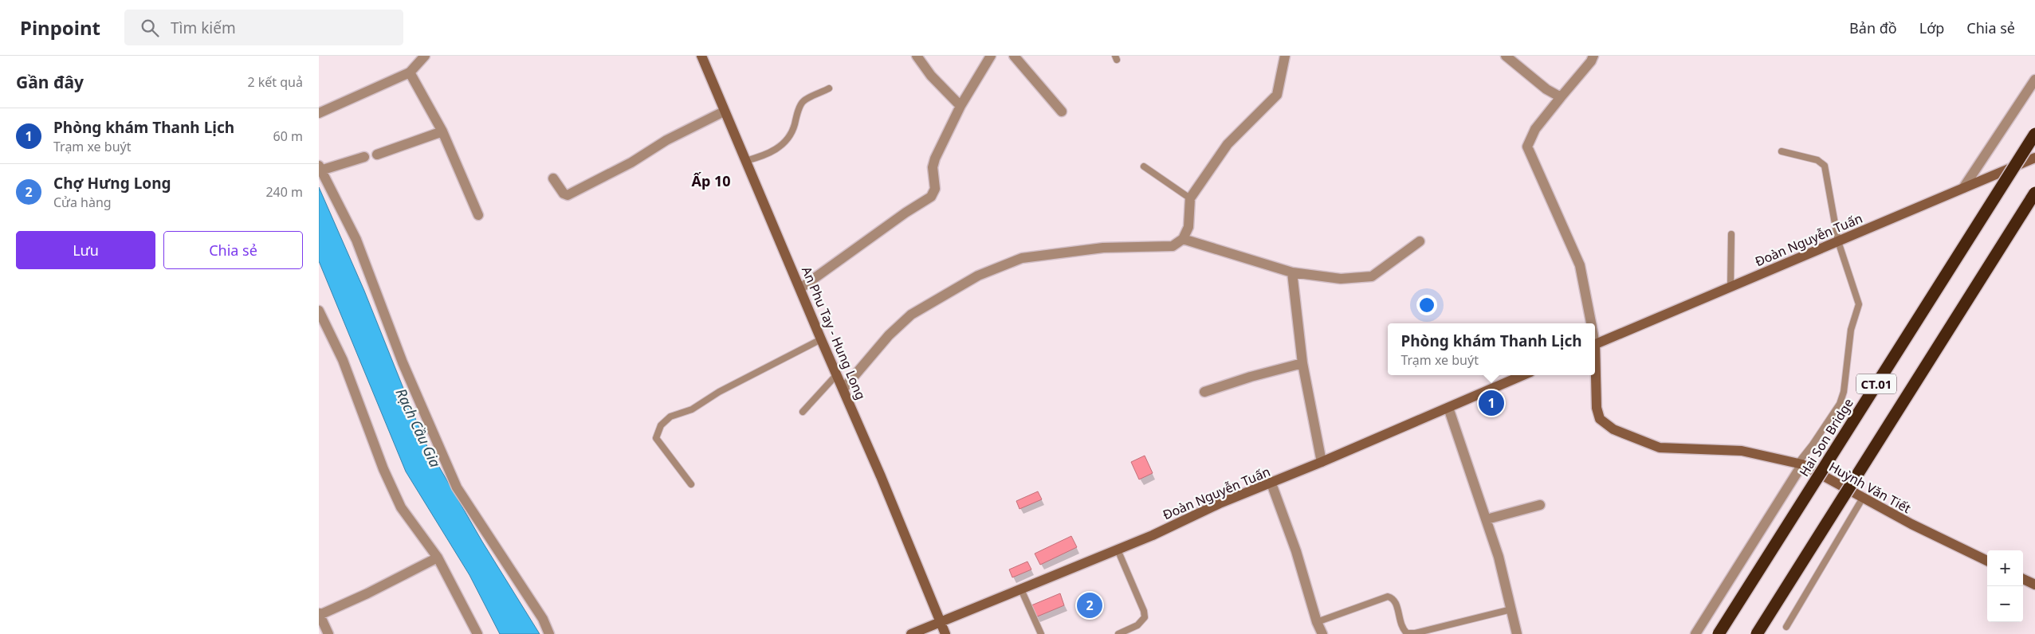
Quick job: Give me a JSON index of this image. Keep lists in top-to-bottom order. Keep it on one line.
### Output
{"streets":{"highway":["CT.01","Hai Son Bridge"],"main road":["Đoàn Nguyễn Tuấn","An Phu Tay - Hung Long","Huỳnh Văn Tiết"]},"crossings":[["Đoàn Nguyễn Tuấn","An Phu Tay - Hung Long"]],"districts":["Ấp 10"],"water":["Rạch Cầu Gia"],"page":{"header":"Pinpoint","search":"Tìm kiếm","nav":["Bản đồ","Lớp","Chia sẻ"],"heading":["Gần đây","2 kết quả"],"list":[{"mark":"1","name":"Phòng khám Thanh Lịch","note":"Trạm xe buýt","value":"60 m"},{"mark":"2","name":"Chợ Hưng Long","note":"Cửa hàng","value":"240 m"}],"buttons":["Lưu","Chia sẻ"],"popup":["Phòng khám Thanh Lịch","Trạm xe buýt"],"pins":["1","2"],"map_buttons":["+","−"]}}
